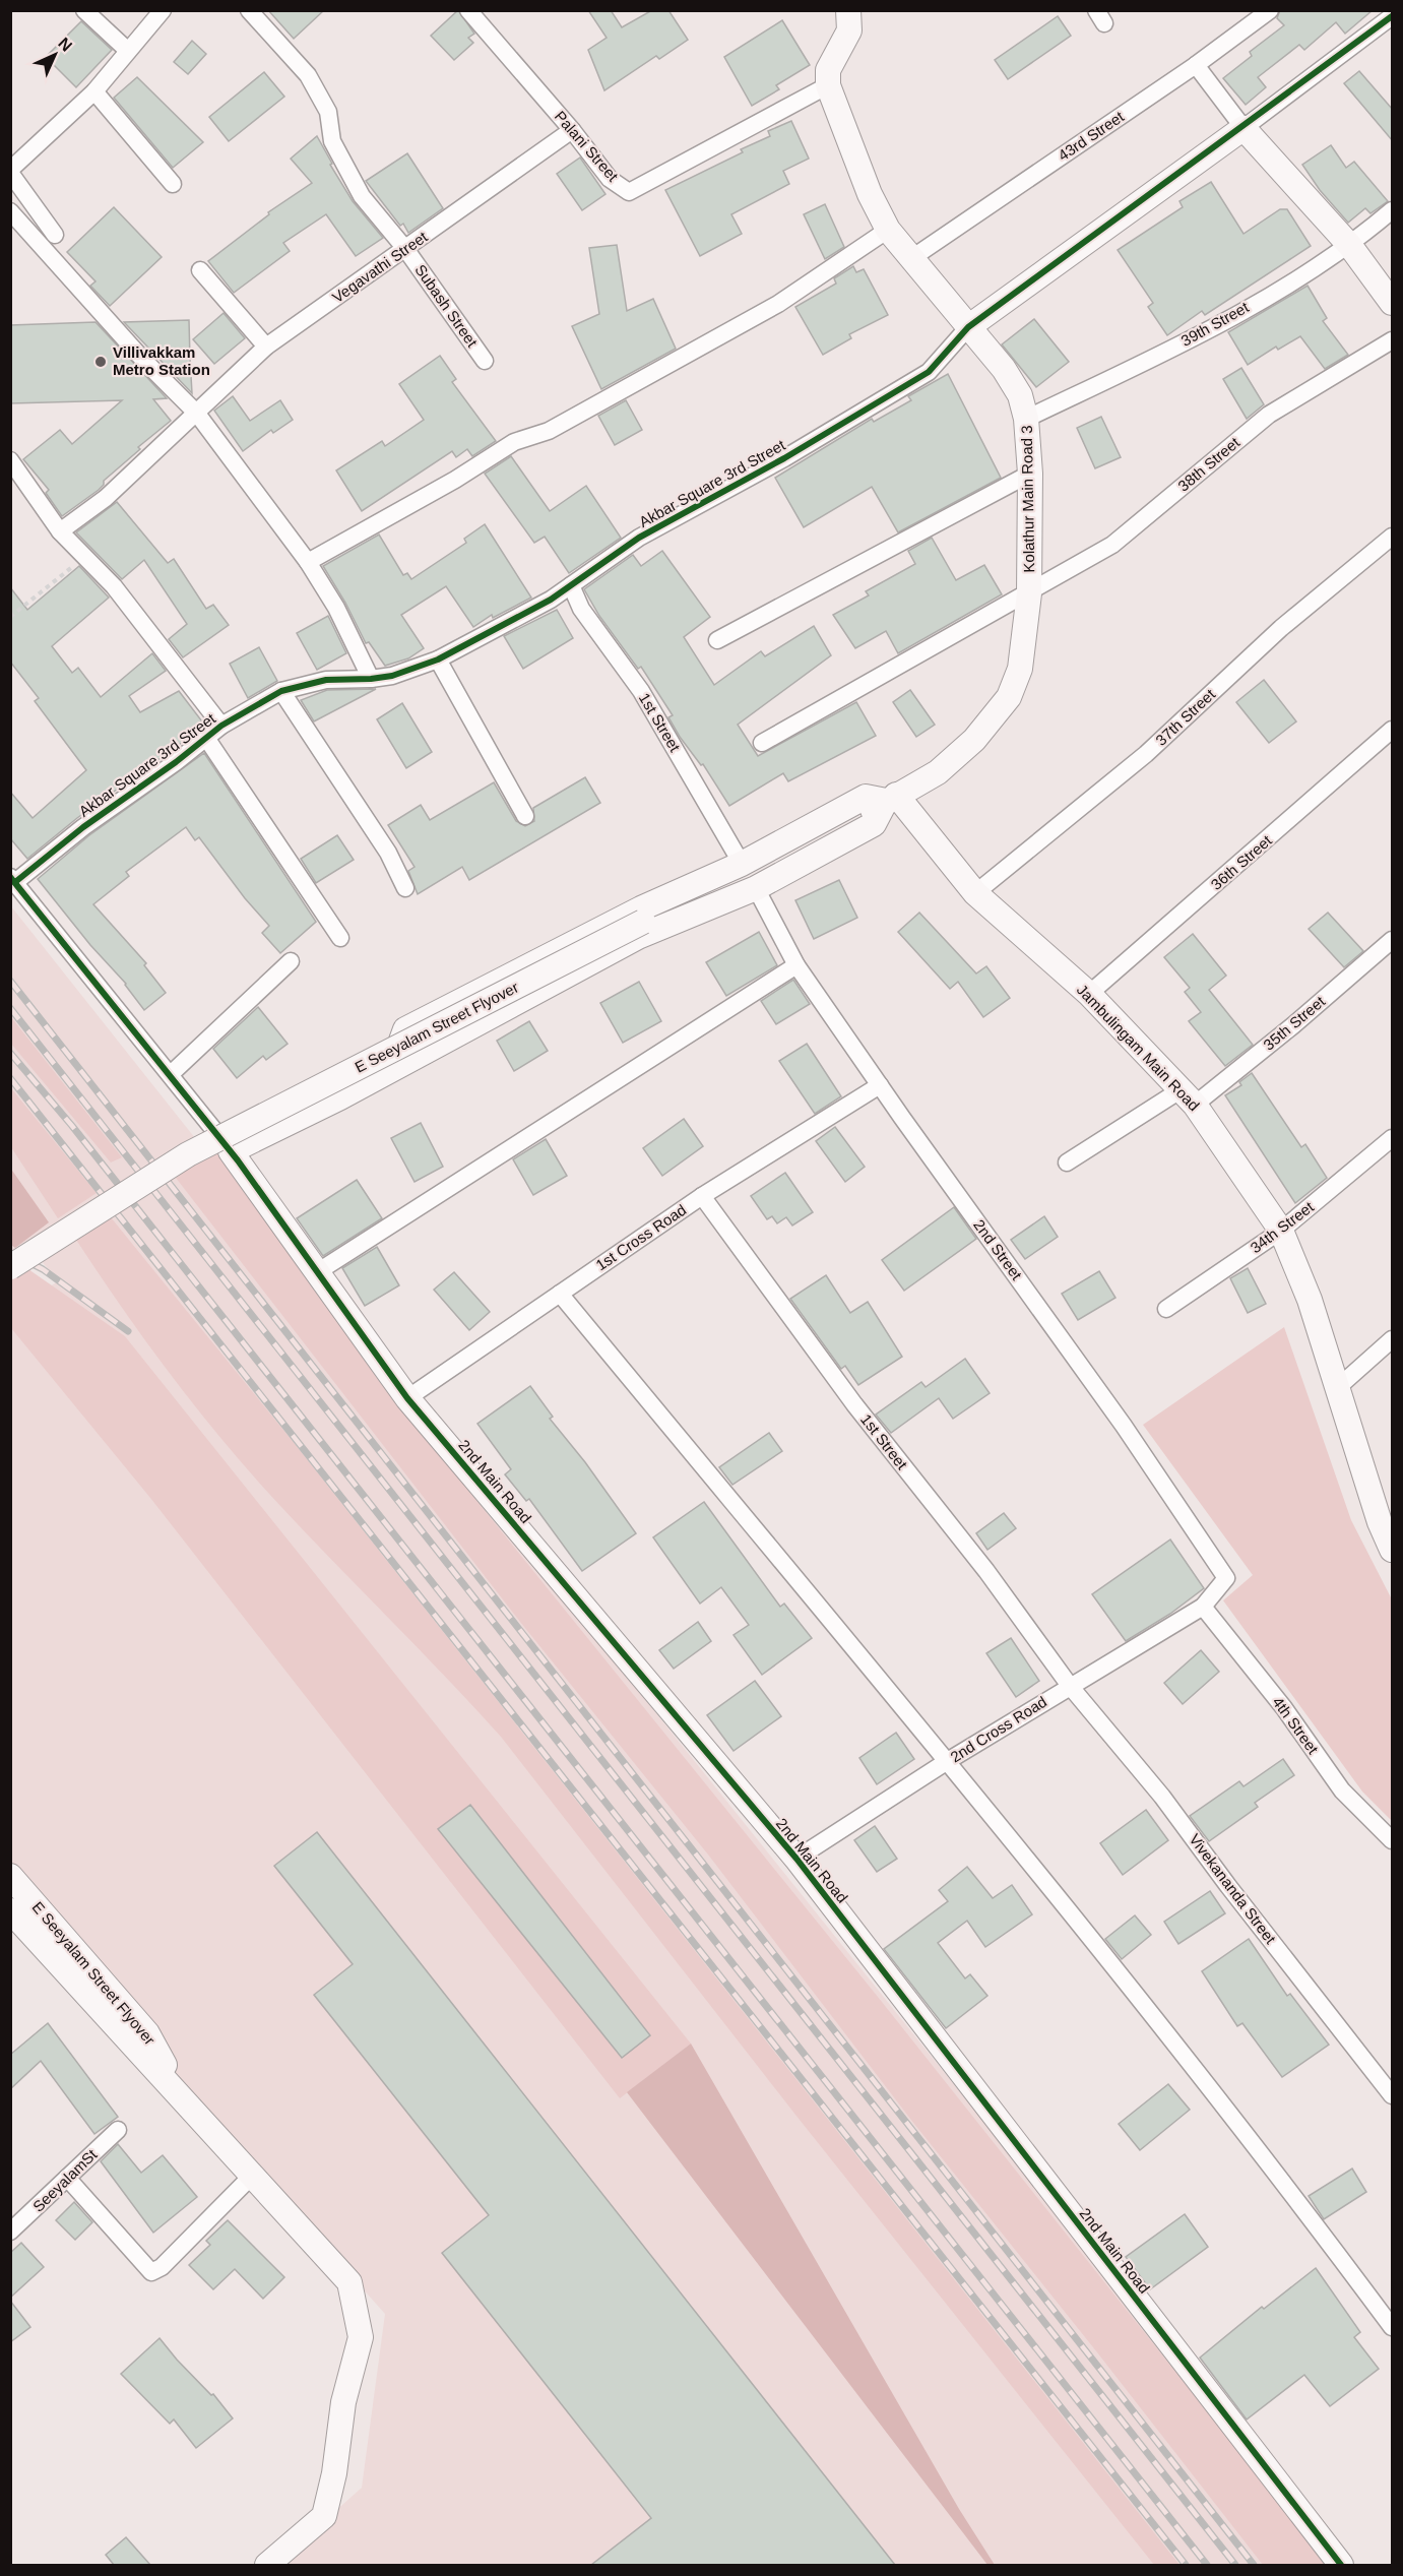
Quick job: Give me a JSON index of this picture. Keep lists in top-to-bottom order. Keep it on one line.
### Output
{"streets":{"street":["43rd Street","Palani Street","Vegavathi Street","Subash Street","39th Street","38th Street","Akbar Square 3rd Street","Kolathur Main Road 3","37th Street","1st Street","36th Street","35th Street","E Seeyalam Street Flyover","Jambulingam Main Road","34th Street","1st Cross Road","2nd Street","2nd Main Road","4th Street","2nd Cross Road","Vivekananda Street","SeeyalamSt"]},"crossings":[["43rd Street","Kolathur Main Road 3"],["Palani Street","Vegavathi Street"],["Palani Street","Kolathur Main Road 3"],["Vegavathi Street","Subash Street"],["39th Street","Kolathur Main Road 3"],["38th Street","Kolathur Main Road 3"],["Akbar Square 3rd Street","Kolathur Main Road 3"],["Akbar Square 3rd Street","1st Street"],["Akbar Square 3rd Street","2nd Main Road"],["Kolathur Main Road 3","E Seeyalam Street Flyover"],["Kolathur Main Road 3","Jambulingam Main Road"],["37th Street","Jambulingam Main Road"],["1st Street","1st Cross Road"],["1st Street","2nd Cross Road"],["1st Street","Vivekananda Street"],["36th Street","Jambulingam Main Road"],["35th Street","Jambulingam Main Road"],["E Seeyalam Street Flyover","Jambulingam Main Road"],["Jambulingam Main Road","34th Street"],["1st Cross Road","2nd Street"],["1st Cross Road","2nd Main Road"],["2nd Street","4th Street"],["2nd Street","2nd Cross Road"],["2nd Main Road","2nd Cross Road"],["4th Street","2nd Cross Road"],["2nd Cross Road","Vivekananda Street"]],"places":["Villivakkam Metro Station"],"north":"top right"}
